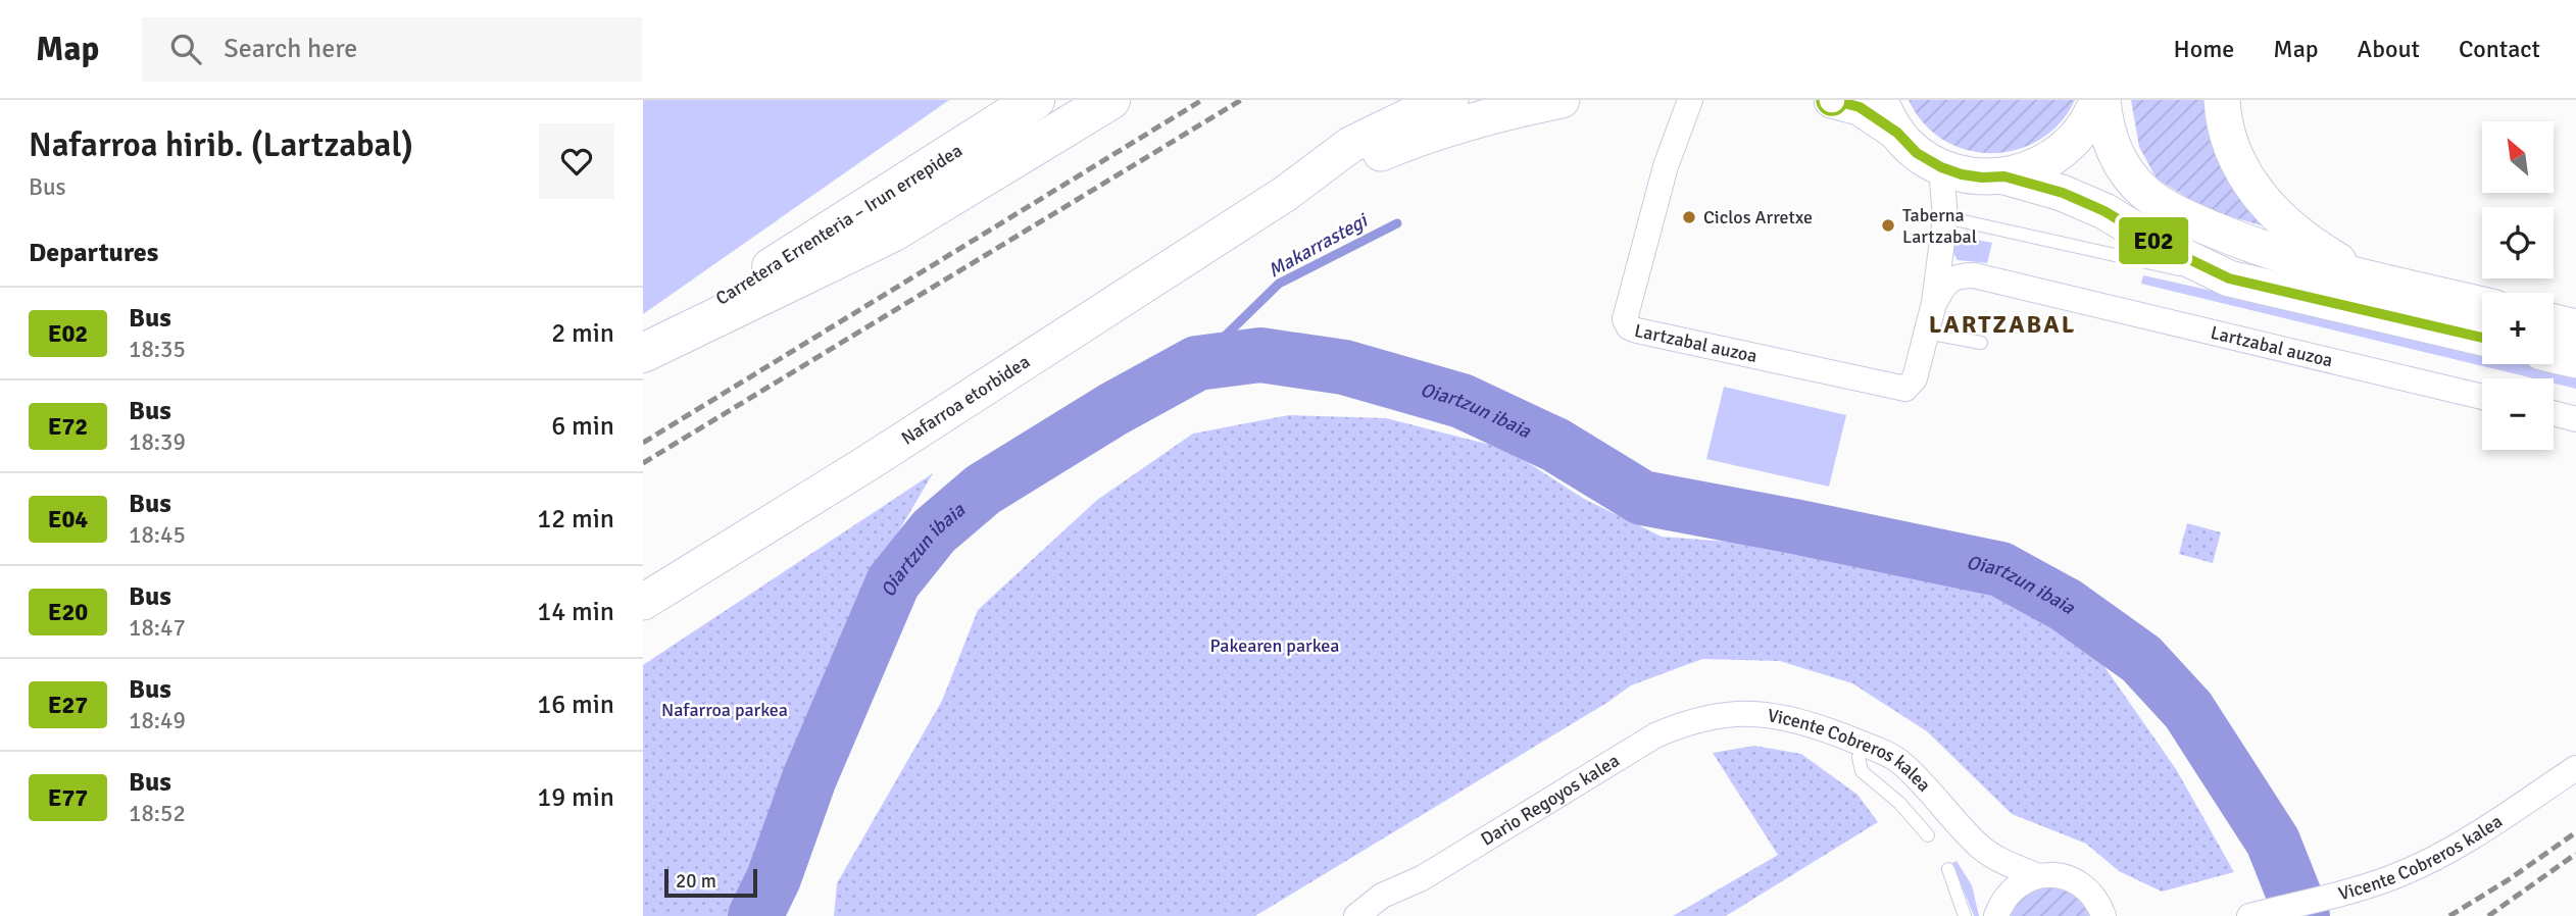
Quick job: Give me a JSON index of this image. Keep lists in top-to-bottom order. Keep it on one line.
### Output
{"streets":{"main road":["Carretera Errenteria – Irun errepidea","Nafarroa etorbidea"],"street":["Lartzabal auzoa","Vicente Cobreros kalea","Dario Regoyos kalea"]},"crossings":[["Vicente Cobreros kalea","Dario Regoyos kalea"]],"districts":["LARTZABAL"],"water":["Makarrastegi","Oiartzun ibaia"],"parks":["Pakearen parkea","Nafarroa parkea"],"places":["Ciclos Arretxe","Taberna Lartzabal"],"lines":["bus line E02"],"scale_bar":"20 m","north":"top left","page":{"header":"Map","search":"Search here","nav":["Home","Map","About","Contact"],"heading":[["Nafarroa hirib. (Lartzabal)","Bus"],"Departures"],"on_map":"E02","map_buttons":["+","−"],"list":[{"mark":"E02","name":"Bus","note":"18:35","value":"2 min"},{"mark":"E72","name":"Bus","note":"18:39","value":"6 min"},{"mark":"E04","name":"Bus","note":"18:45","value":"12 min"},{"mark":"E20","name":"Bus","note":"18:47","value":"14 min"},{"mark":"E27","name":"Bus","note":"18:49","value":"16 min"},{"mark":"E77","name":"Bus","note":"18:52","value":"19 min"}],"scale":"20 m"}}
